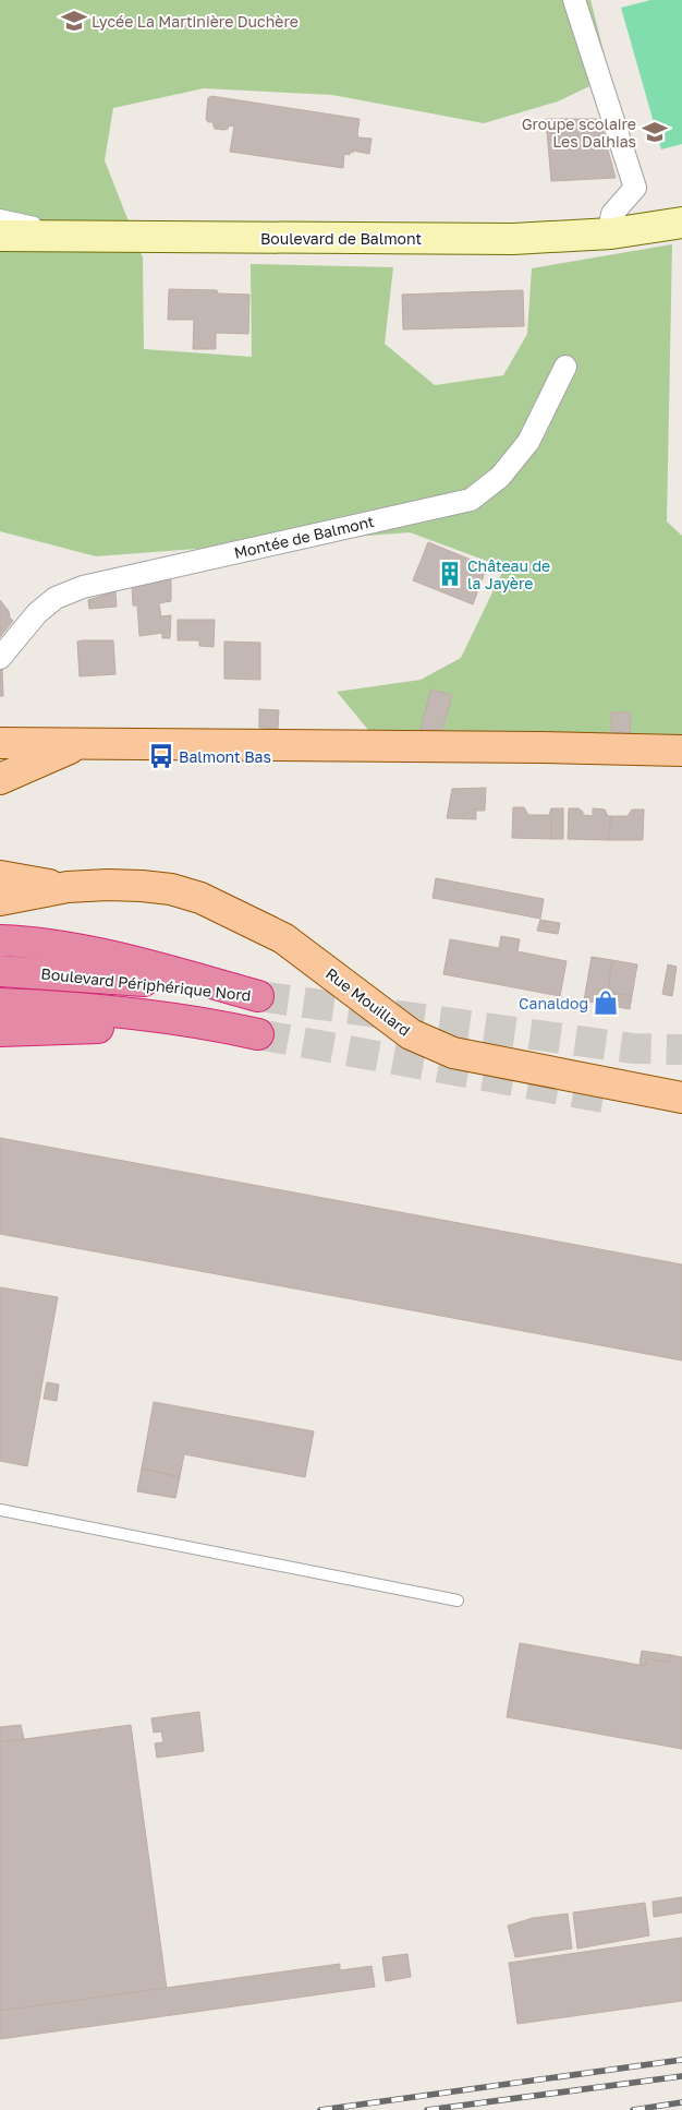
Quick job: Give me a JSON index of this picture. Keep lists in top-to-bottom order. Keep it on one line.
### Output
{"streets":{"highway":["Boulevard Périphérique Nord"],"main road":["Rue Mouillard"],"street":["Boulevard de Balmont","Montée de Balmont"]},"places":{"school or university":["Lycée La Martinière Duchère","Groupe scolaire Les Dalhias"],"building":["Château de la Jayère"],"bus stop":["Balmont Bas"],"shop":["Canaldog"]}}
